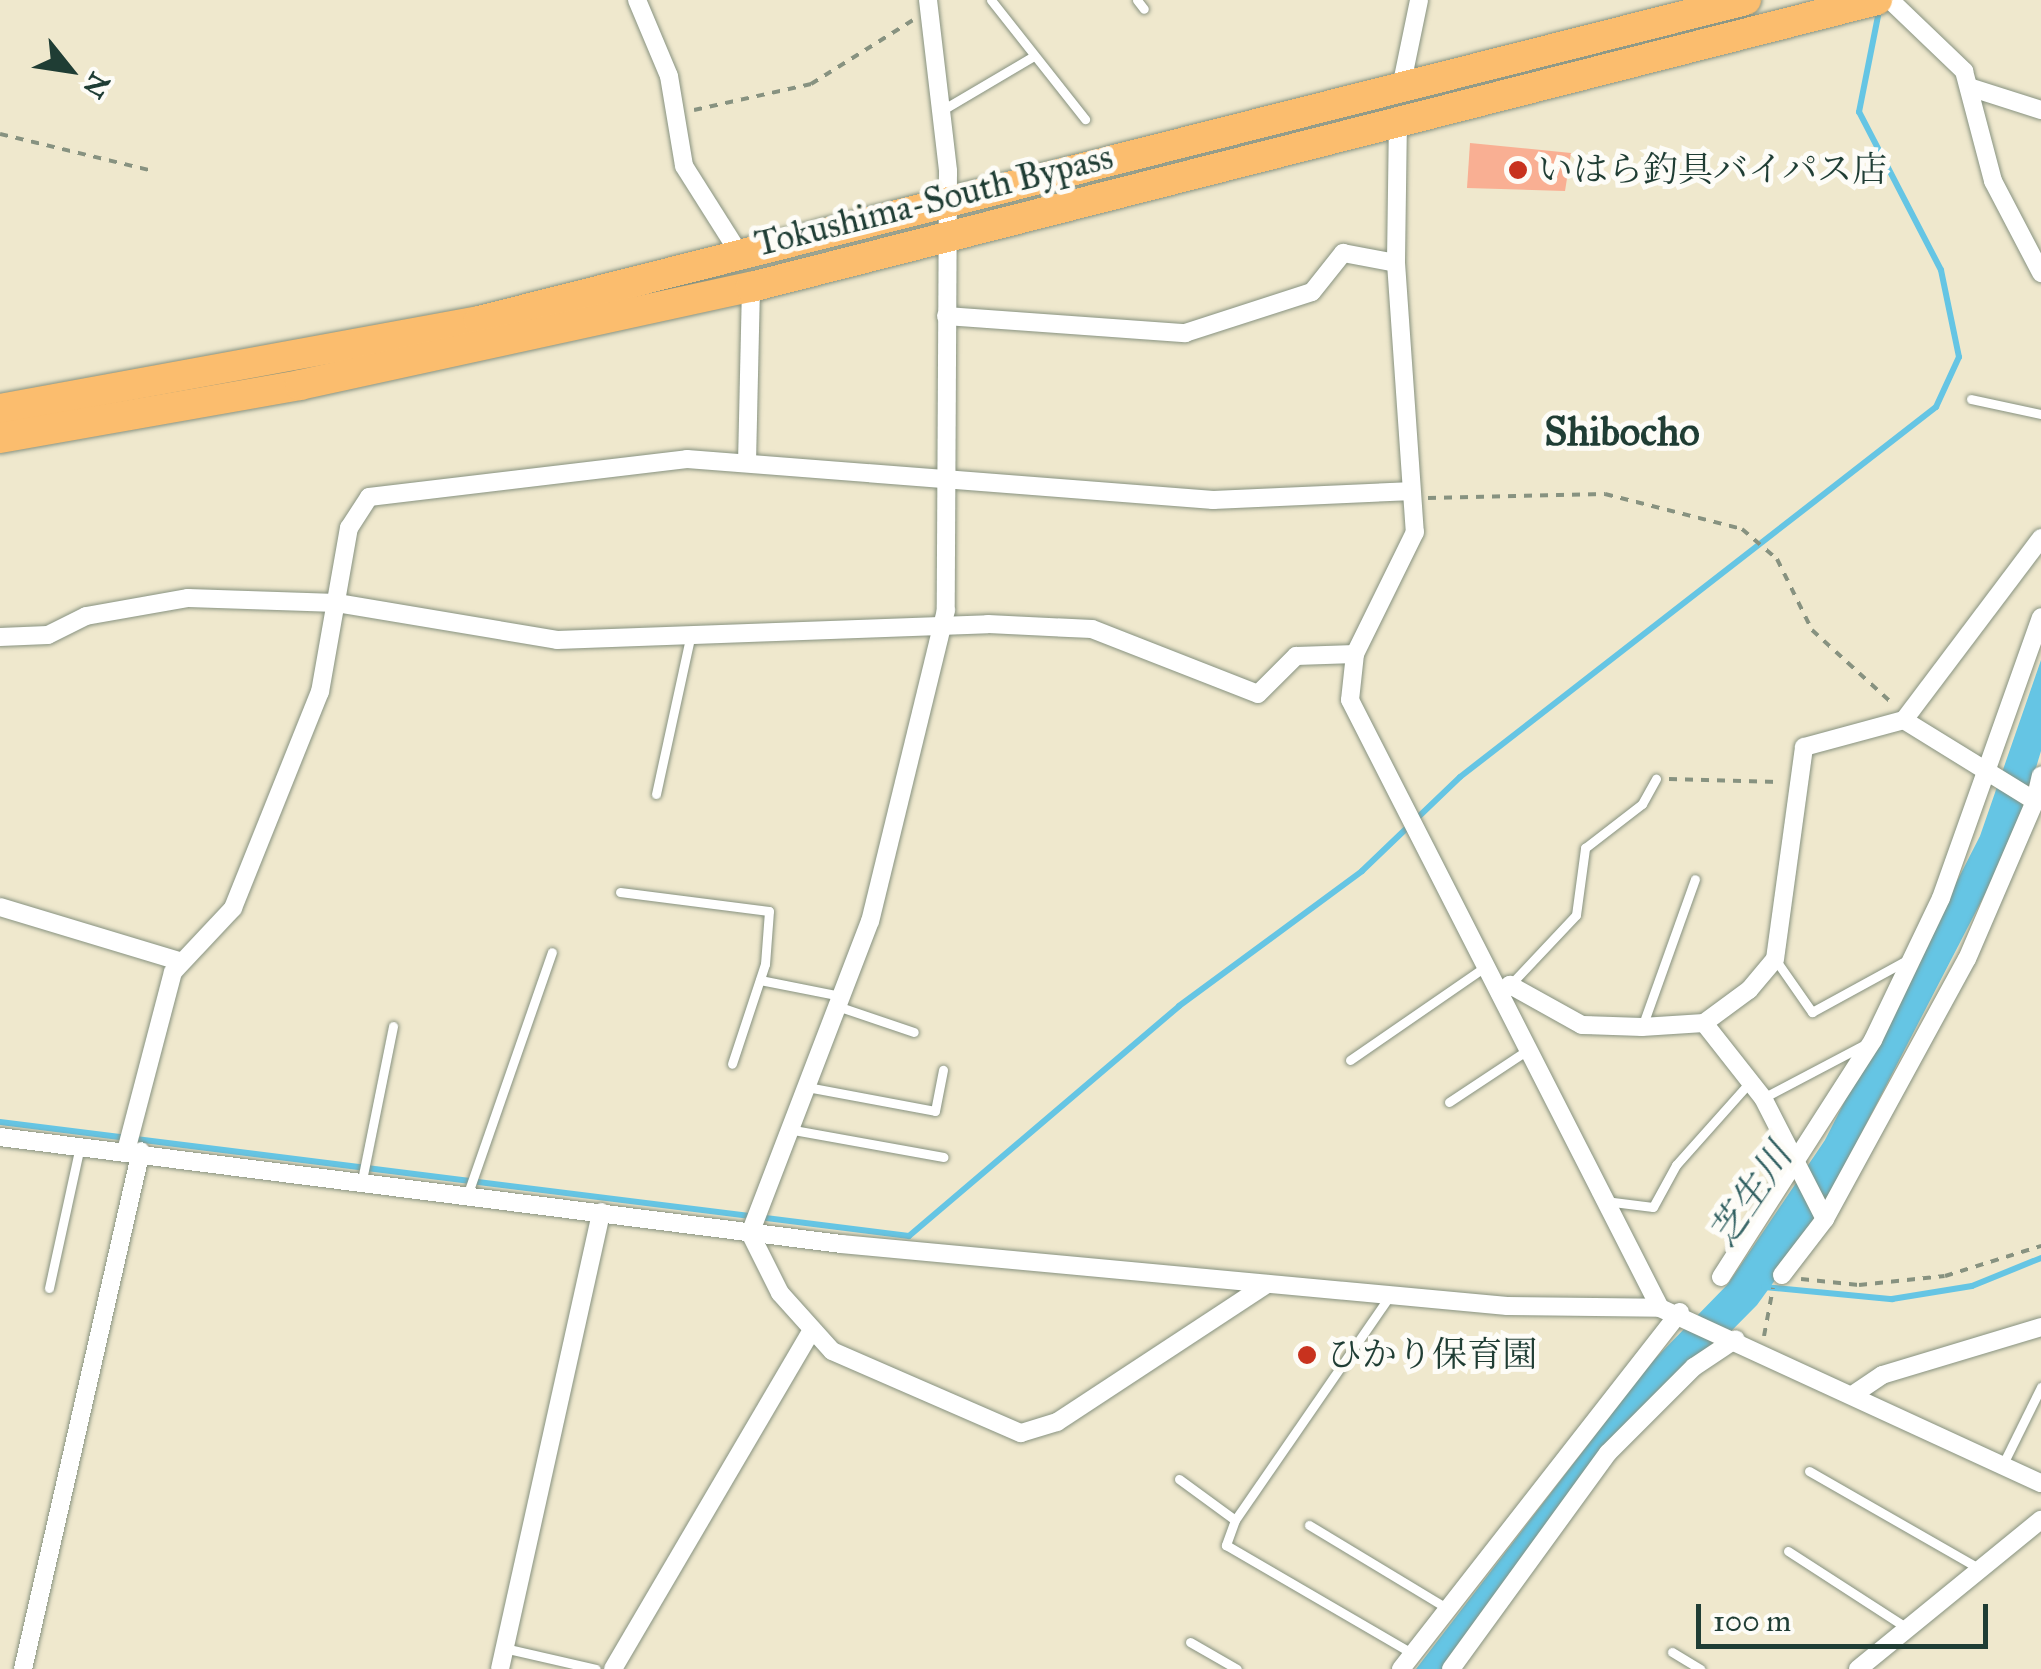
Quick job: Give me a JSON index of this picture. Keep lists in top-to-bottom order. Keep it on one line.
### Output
{"streets":{"highway":["Tokushima-South Bypass"]},"districts":["Shibocho"],"water":["芝生川"],"places":["いはら釣具バイパス店","ひかり保育園"],"scale_bar":"100 m","north":"bottom right"}
